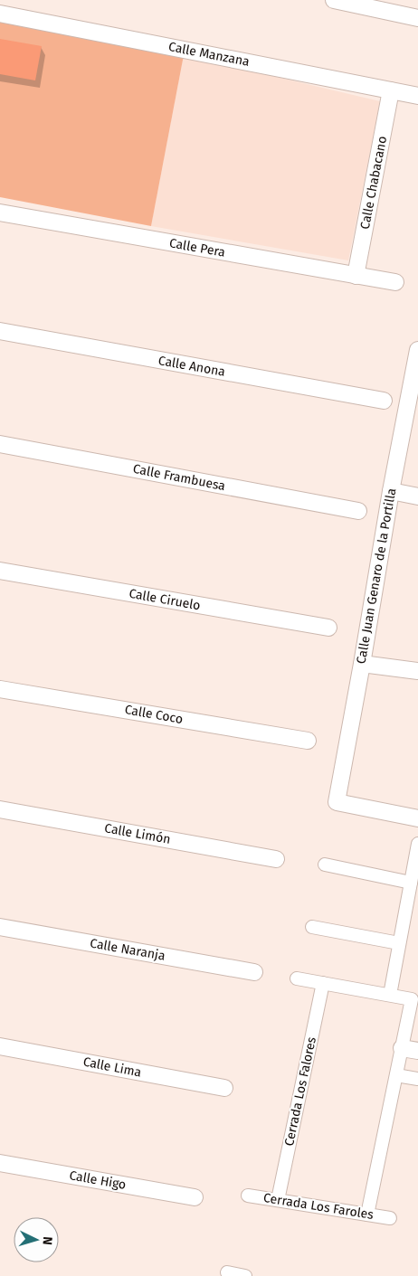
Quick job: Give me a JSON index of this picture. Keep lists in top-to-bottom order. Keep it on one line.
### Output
{"streets":{"street":["Calle Manzana","Calle Chabacano","Calle Pera","Calle Anona","Calle Frambuesa","Calle Juan Genaro de la Portilla","Calle Ciruelo","Calle Coco","Calle Limón","Calle Naranja","Calle Lima","Cerrada Los Falores","Calle Higo","Cerrada Los Faroles"]},"crossings":[["Calle Manzana","Calle Chabacano"],["Calle Chabacano","Calle Pera"],["Cerrada Los Falores","Cerrada Los Faroles"]],"north":"right"}
